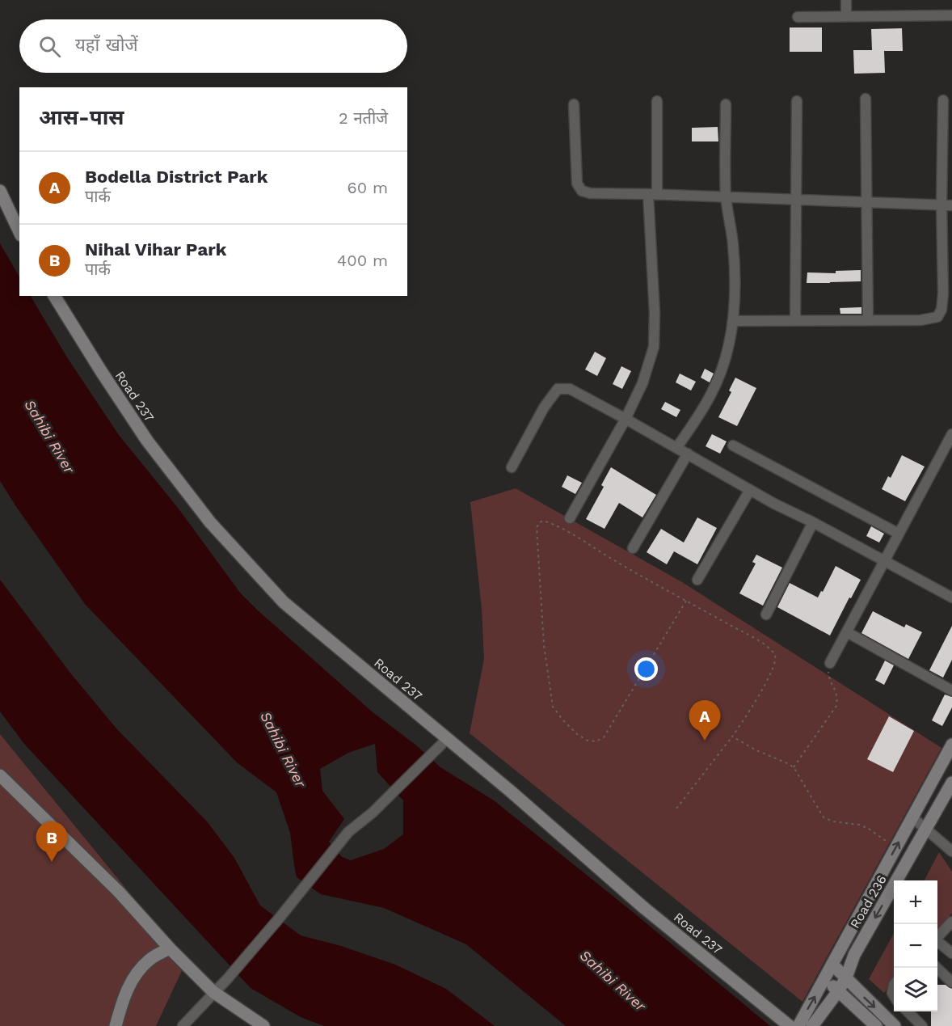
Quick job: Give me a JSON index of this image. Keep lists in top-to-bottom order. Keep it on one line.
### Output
{"streets":{"street":["Road 237","Road 236"]},"water":["Sahibi River"],"page":{"search":"यहाँ खोजें","heading":["आस-पास","2 नतीजे"],"list":[{"mark":"A","name":"Bodella District Park","note":"पार्क","value":"60 m"},{"mark":"B","name":"Nihal Vihar Park","note":"पार्क","value":"400 m"}],"pins":["A","B"],"map_buttons":["+","−"]}}
